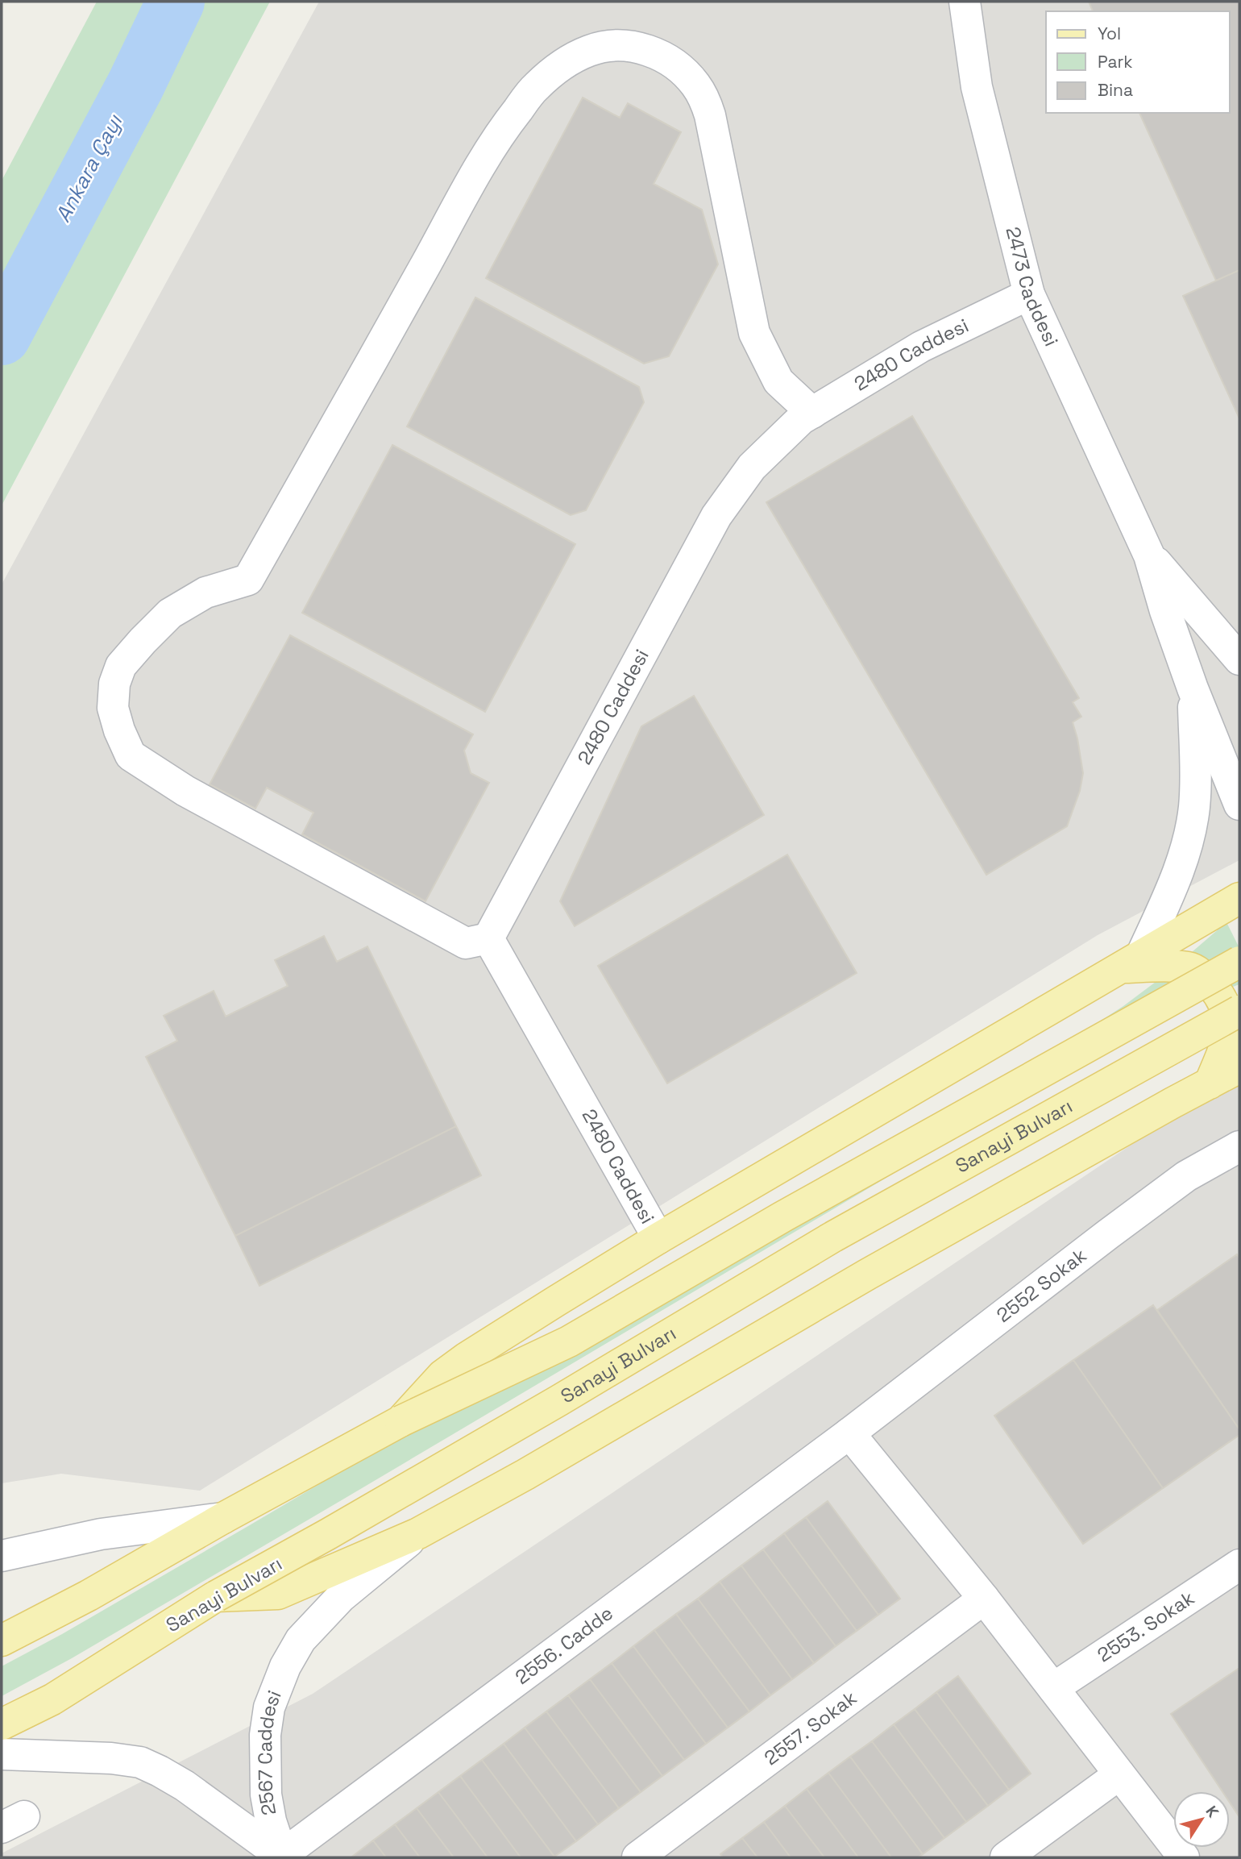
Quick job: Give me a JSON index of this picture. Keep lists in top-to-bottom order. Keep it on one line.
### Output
{"streets":{"main road":["Sanayi Bulvarı"],"street":["2473 Caddesi","2480 Caddesi","2552 Sokak","2553. Sokak","2556. Cadde","2557. Sokak","2567 Caddesi"]},"crossings":[["2473 Caddesi","2480 Caddesi"],["2552 Sokak","2556. Cadde"],["2556. Cadde","2567 Caddesi"]],"water":["Ankara Çayı"],"legend":["Yol","Park","Bina"],"north":"top right"}
